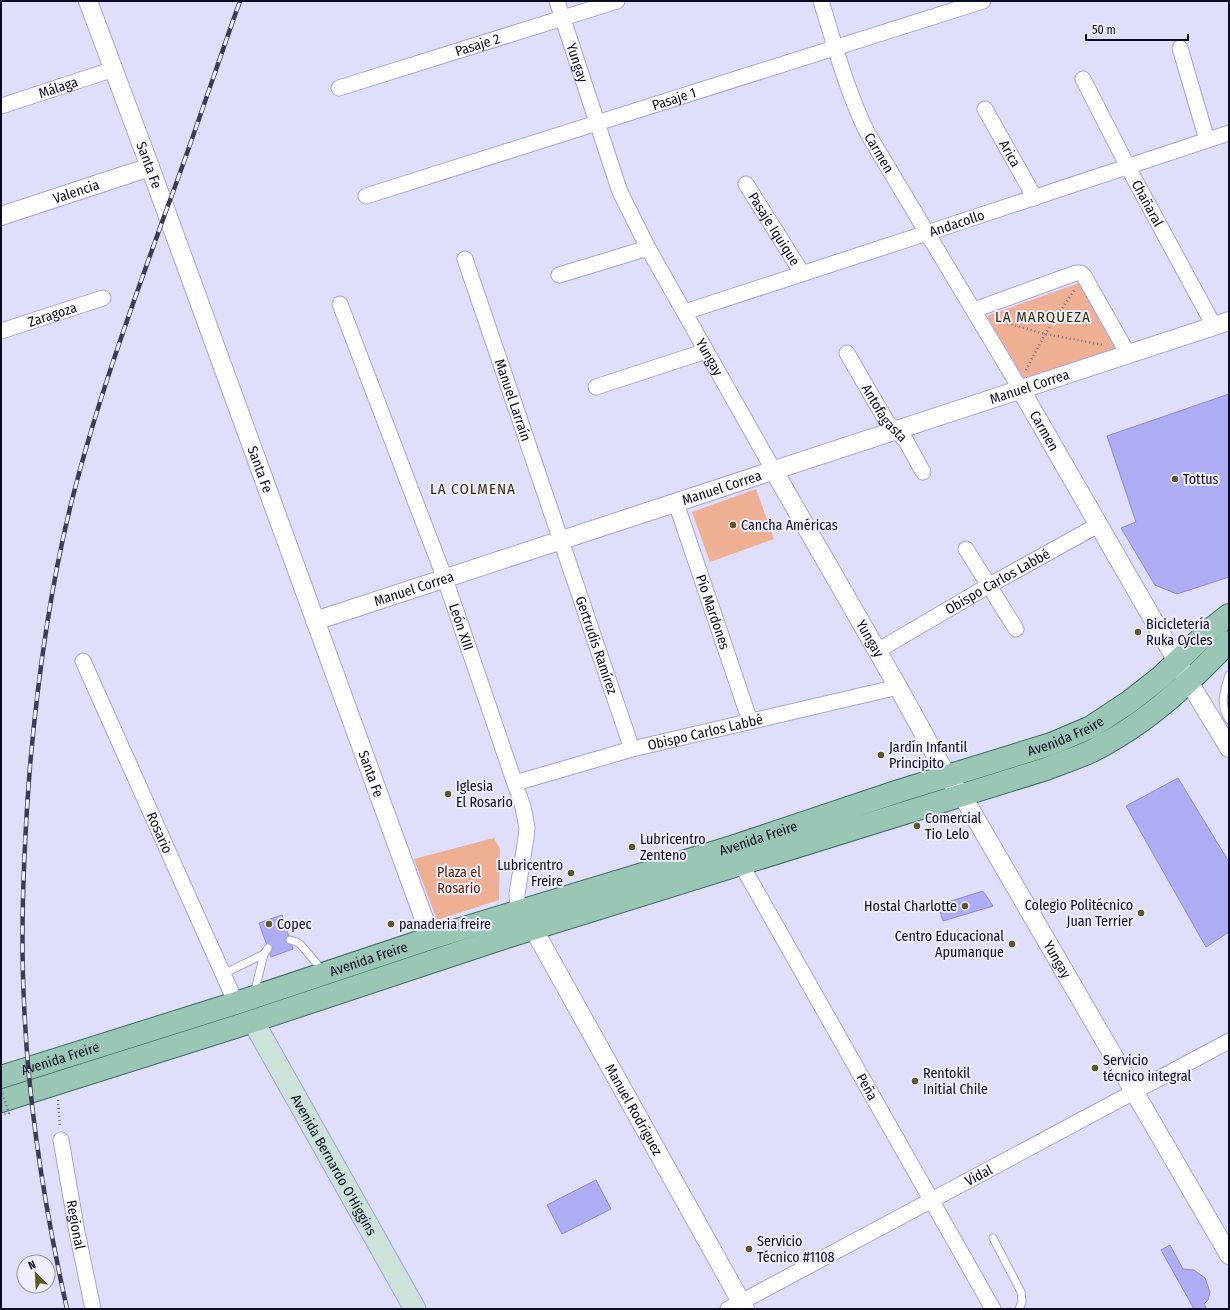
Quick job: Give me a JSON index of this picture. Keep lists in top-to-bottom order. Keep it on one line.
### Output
{"streets":{"main road":["Avenida Freire","Avenida Bernardo O'Higgins"],"street":["Pasaje 2","Yungay","Málaga","Pasaje 1","Carmen","Arica","Santa Fe","Valencia","Chañaral","Andacollo","Pasaje Iquique","Zaragoza","Manuel Correa","Manuel Larraín","Antofagasta","Obispo Carlos Labbé","Pío Mardones","León XIII","Gertrudis Ramírez","Rosario","Peña","Manuel Rodríguez","Vidal","Regional"]},"crossings":[["Pasaje 2","Yungay"],["Yungay","Pasaje 1"],["Yungay","Andacollo"],["Yungay","Manuel Correa"],["Yungay","Obispo Carlos Labbé"],["Yungay","Avenida Freire"],["Yungay","Vidal"],["Málaga","Santa Fe"],["Pasaje 1","Carmen"],["Carmen","Andacollo"],["Carmen","Manuel Correa"],["Carmen","Obispo Carlos Labbé"],["Carmen","Avenida Freire"],["Arica","Andacollo"],["Santa Fe","Valencia"],["Santa Fe","Manuel Correa"],["Santa Fe","Avenida Freire"],["Chañaral","Andacollo"],["Chañaral","Manuel Correa"],["Andacollo","Pasaje Iquique"],["Manuel Correa","Manuel Larraín"],["Manuel Correa","Antofagasta"],["Manuel Correa","Pío Mardones"],["Manuel Correa","León XIII"],["Manuel Correa","Gertrudis Ramírez"],["Manuel Larraín","Gertrudis Ramírez"],["Obispo Carlos Labbé","Pío Mardones"],["Obispo Carlos Labbé","León XIII"],["Obispo Carlos Labbé","Gertrudis Ramírez"],["León XIII","Avenida Freire"],["León XIII","Manuel Rodríguez"],["Avenida Freire","Rosario"],["Avenida Freire","Peña"],["Avenida Freire","Manuel Rodríguez"],["Avenida Freire","Avenida Bernardo O'Higgins"],["Peña","Vidal"],["Manuel Rodríguez","Vidal"]],"districts":["LA MARQUEZA","LA COLMENA"],"parks":["Plaza el Rosario"],"places":["Tottus","Cancha Américas","Bicicletería Ruka Cycles","Jardín Infantil Principito","Iglesia El Rosario","Comercial Tio Lelo","Lubricentro Zenteno","Lubricentro Freire","Hostal Charlotte","Colegio Politécnico Juan Terrier","Copec","panaderia freire","Centro Educacional Apumanque","Servicio técnico integral","Rentokil Initial Chile","Servicio Técnico #1108"],"scale_bar":"50 m","north":"top left"}
